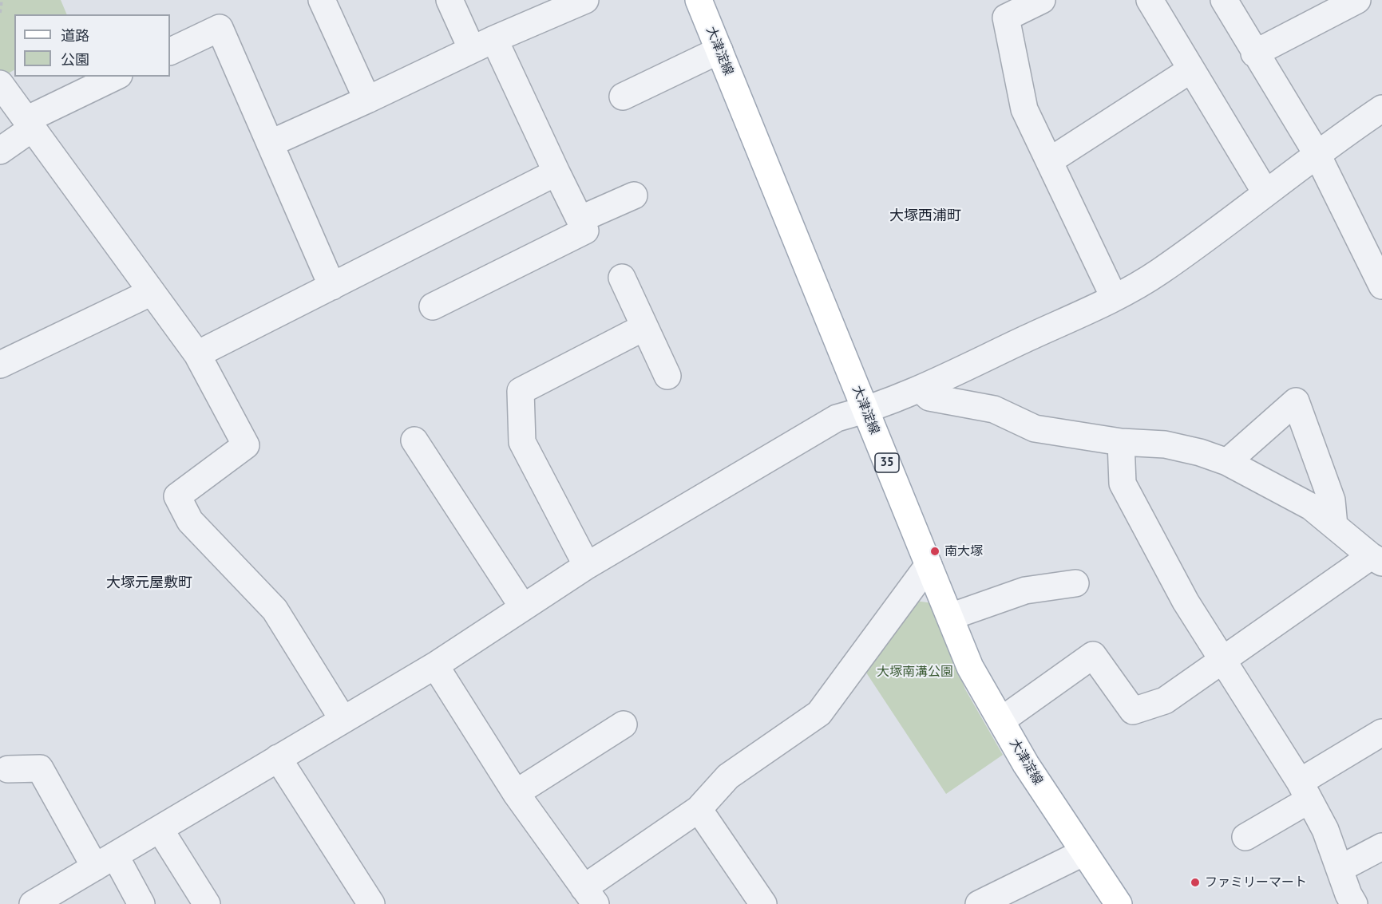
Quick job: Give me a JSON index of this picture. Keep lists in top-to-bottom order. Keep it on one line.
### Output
{"streets":{"main road":["大津淀線","35"]},"districts":["大塚西浦町","大塚元屋敷町"],"parks":["大塚南溝公園"],"places":["南大塚","ファミリーマート"],"legend":["道路","公園"]}
